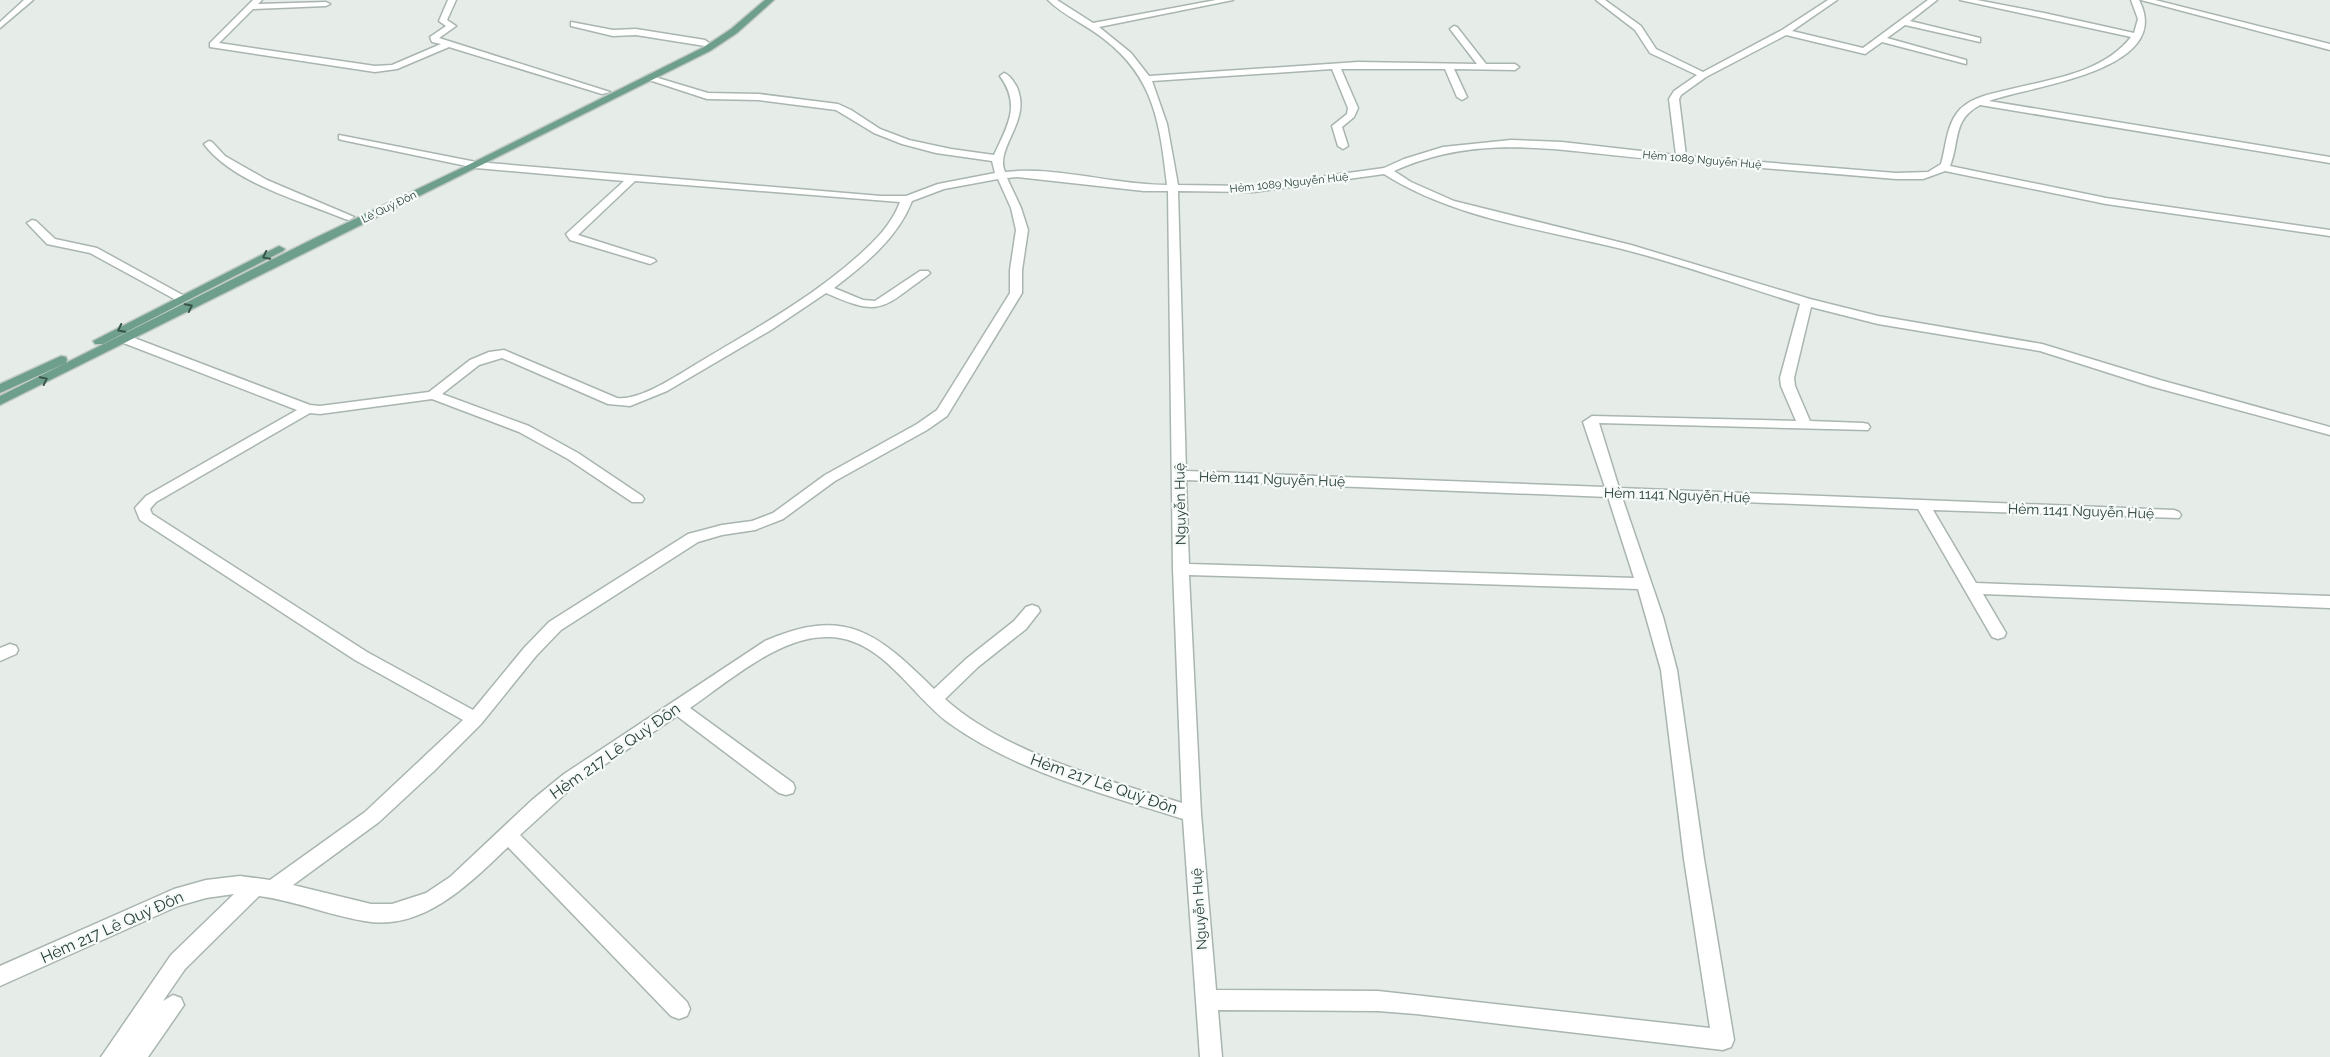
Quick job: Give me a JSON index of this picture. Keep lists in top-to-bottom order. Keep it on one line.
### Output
{"streets":{"main road":["Lê Quý Đôn"],"street":["Hẻm 1089 Nguyễn Huệ","Hẻm 1141 Nguyễn Huệ","Nguyễn Huệ","Hẻm 217 Lê Quý Đôn"]},"crossings":[["Hẻm 1089 Nguyễn Huệ","Nguyễn Huệ"],["Hẻm 1141 Nguyễn Huệ","Nguyễn Huệ"],["Nguyễn Huệ","Hẻm 217 Lê Quý Đôn"]]}
